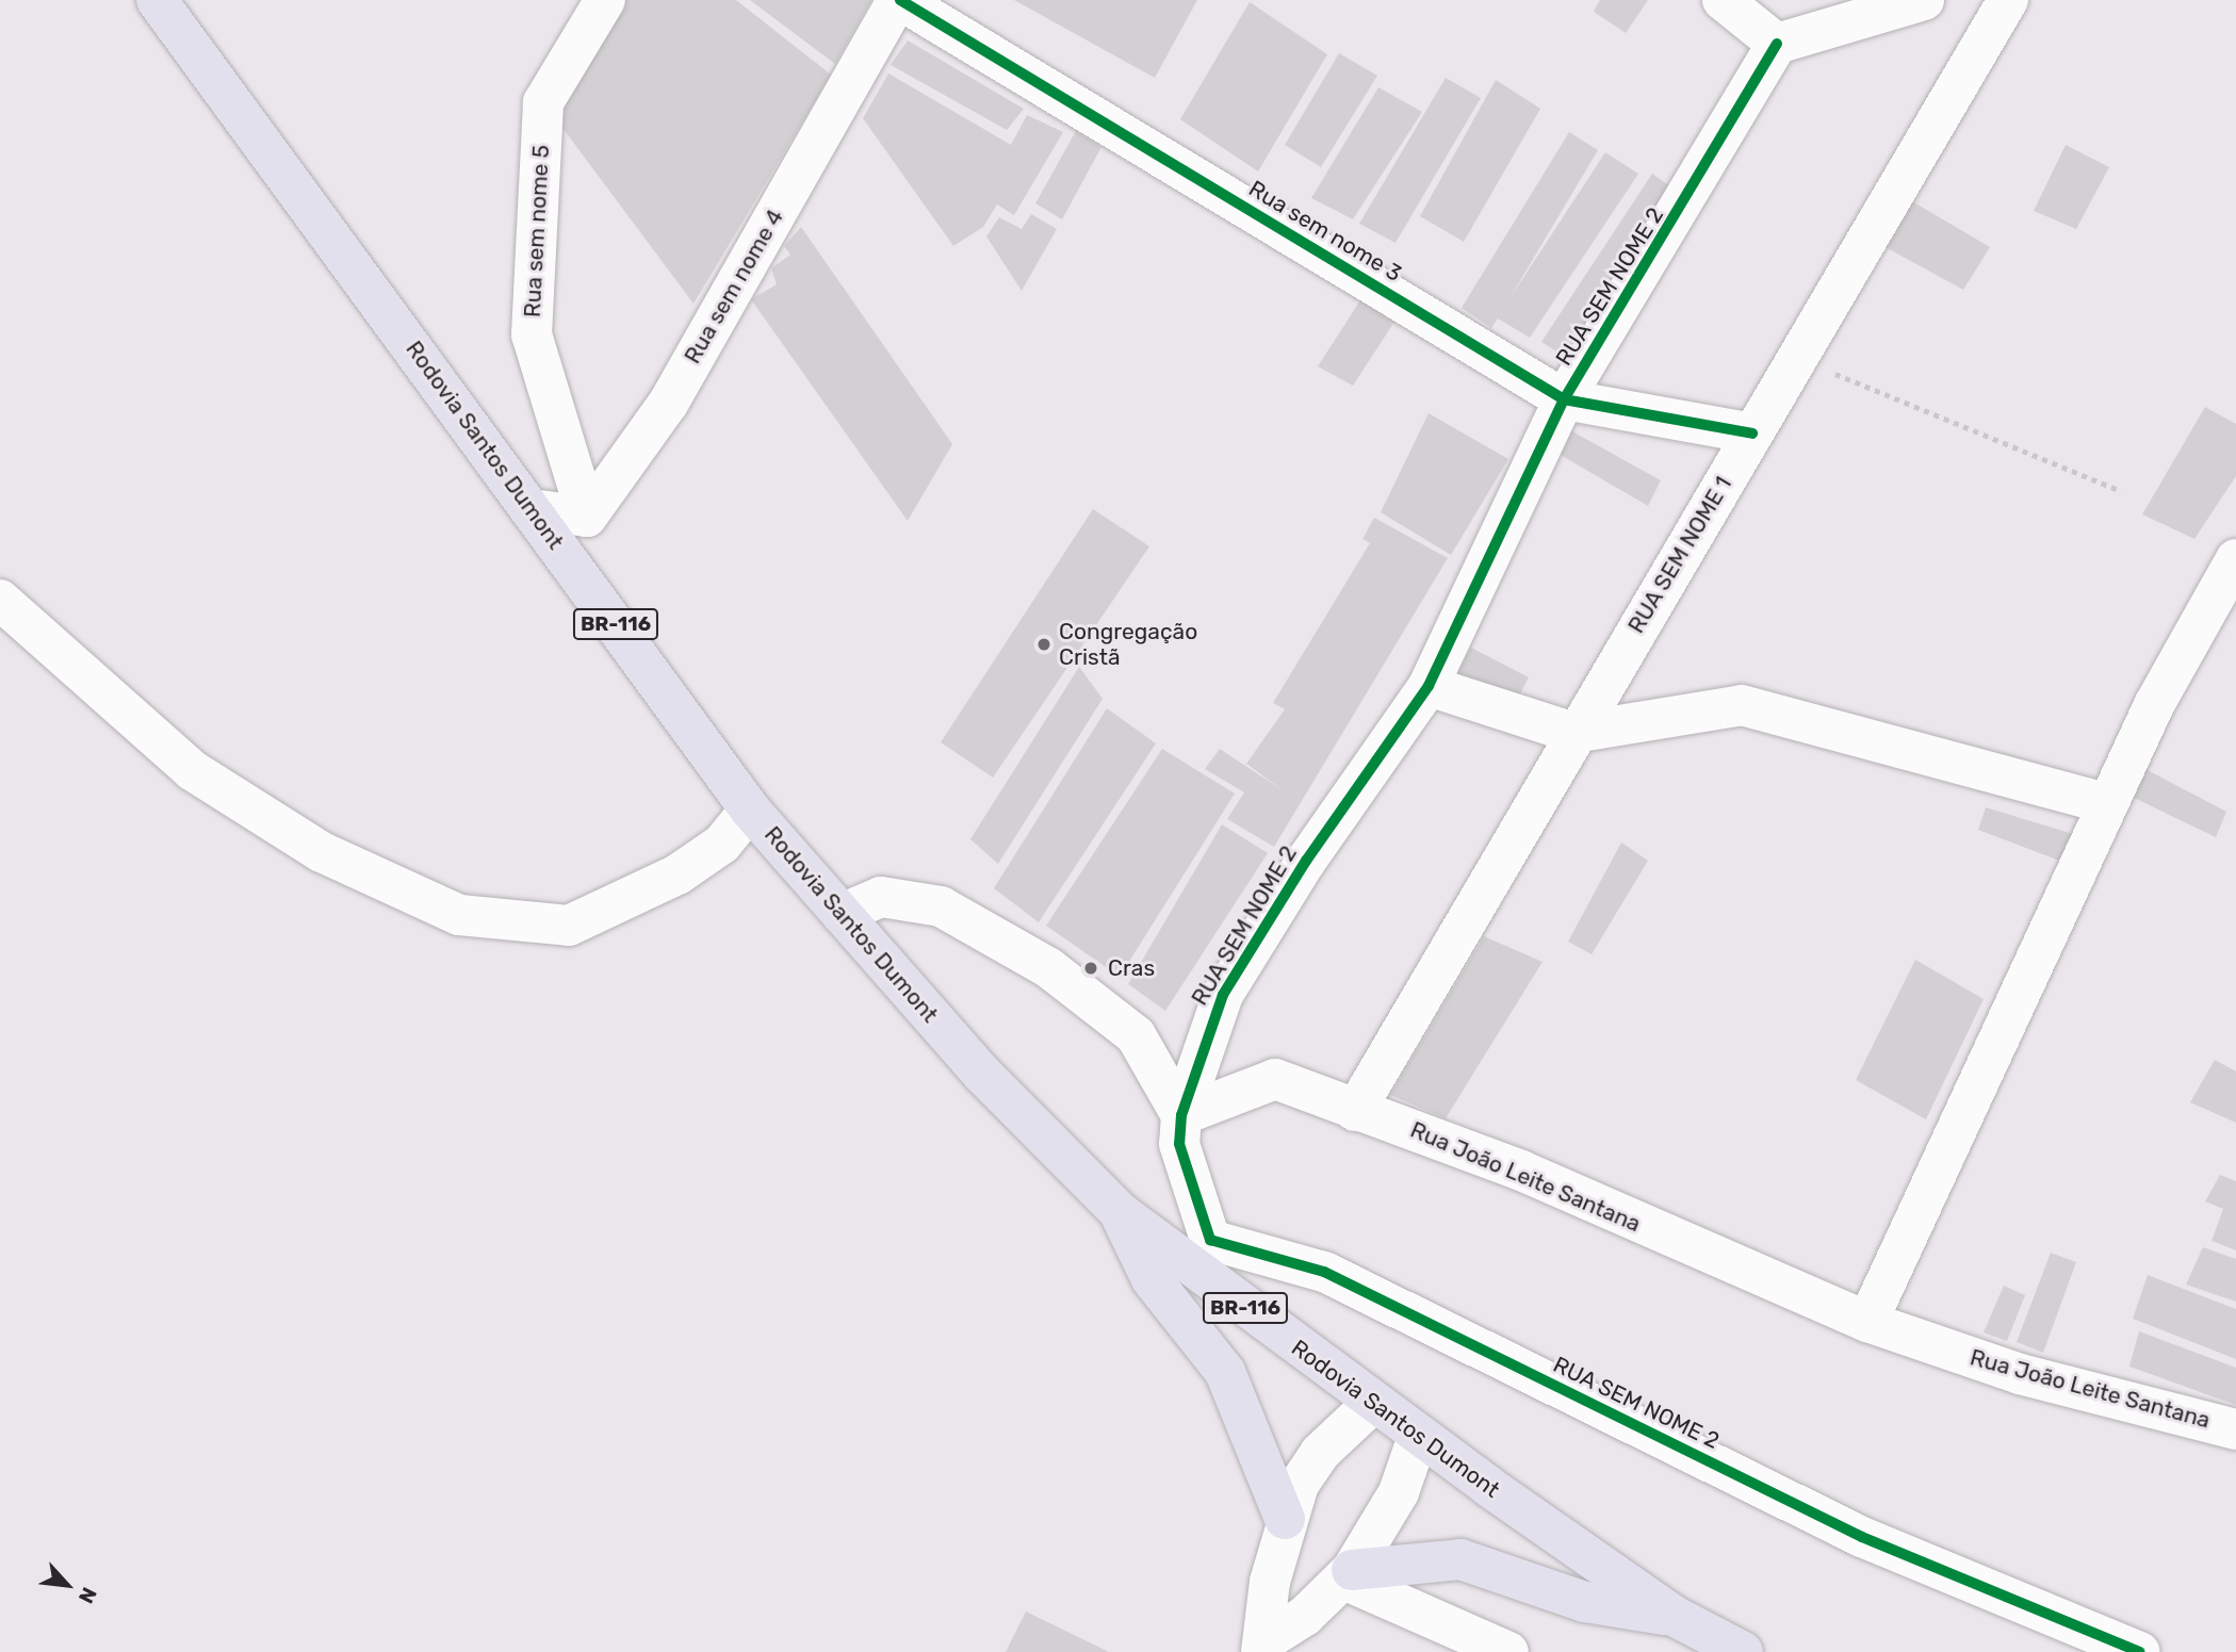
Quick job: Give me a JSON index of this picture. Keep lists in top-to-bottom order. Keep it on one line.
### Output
{"streets":{"highway":["Rodovia Santos Dumont","BR-116"],"street":["Rua sem nome 5","Rua sem nome 3","Rua sem nome 4","RUA SEM NOME 2","RUA SEM NOME 1","Rua João Leite Santana"]},"crossings":[["Rua sem nome 5","Rua sem nome 4"],["Rua sem nome 3","Rua sem nome 4"],["Rua sem nome 3","RUA SEM NOME 2"],["Rua sem nome 3","RUA SEM NOME 1"],["RUA SEM NOME 2","Rua João Leite Santana"],["RUA SEM NOME 1","Rua João Leite Santana"]],"places":["Congregação Cristã","Cras"],"north":"bottom right"}
